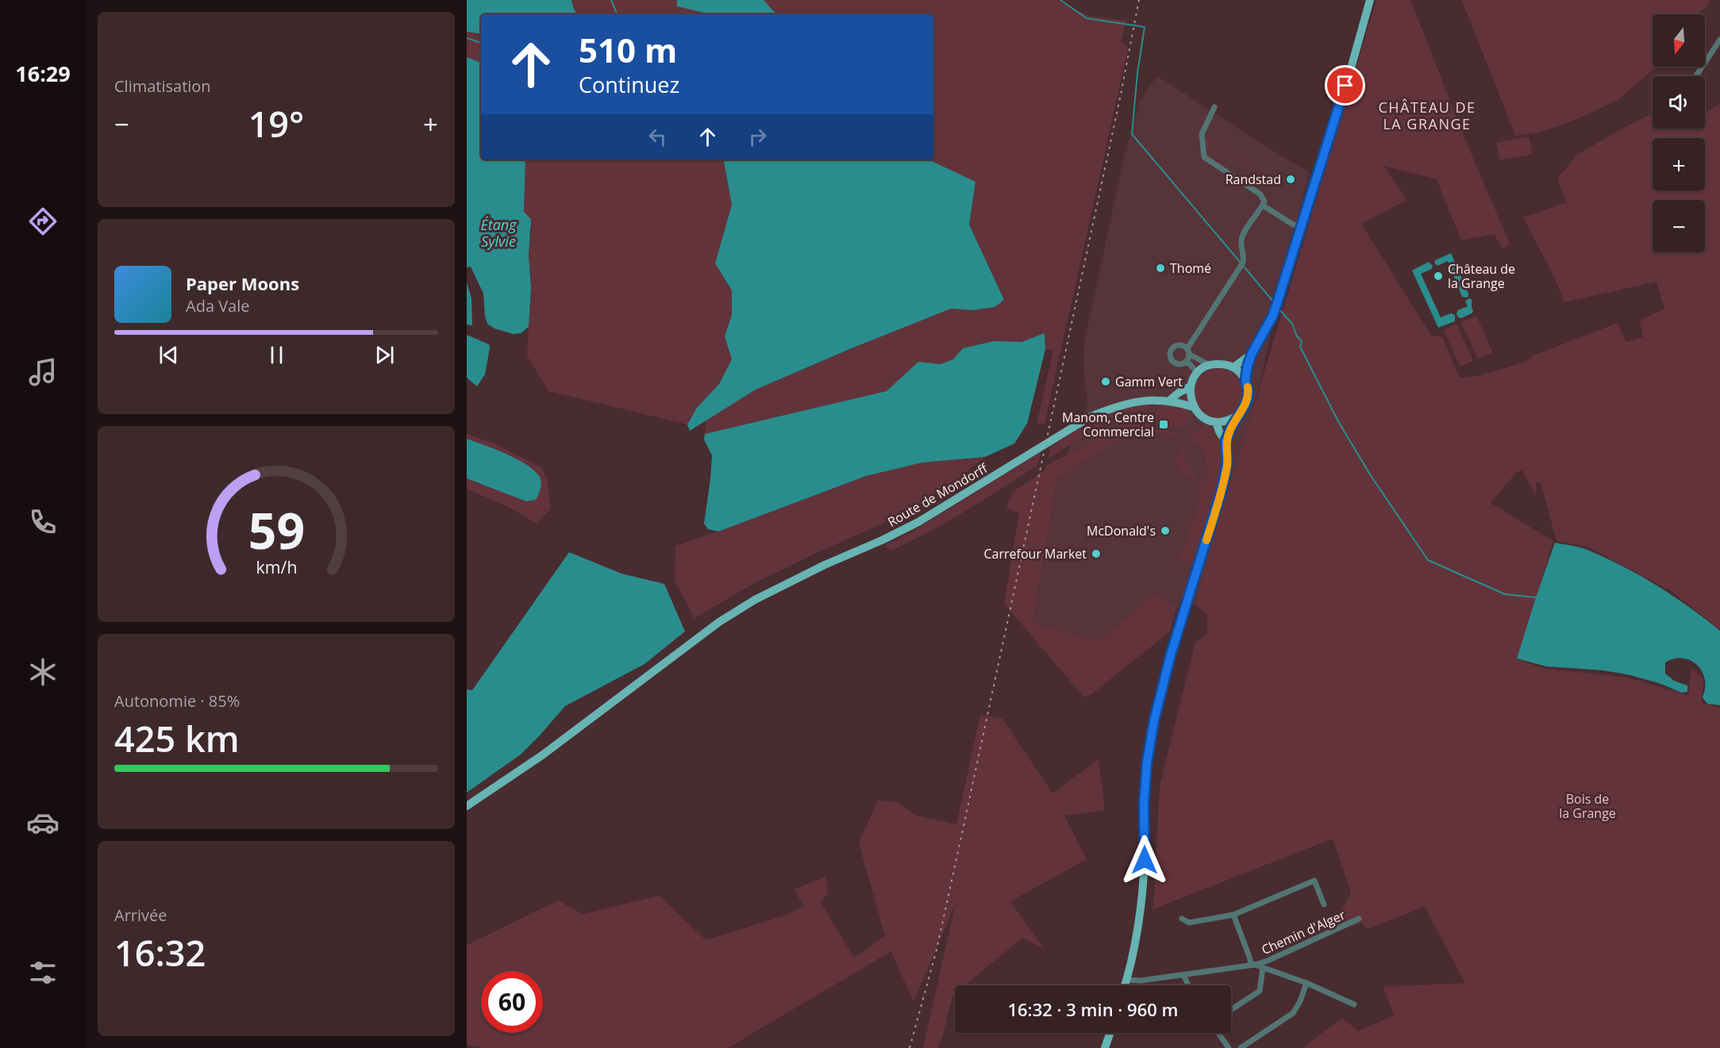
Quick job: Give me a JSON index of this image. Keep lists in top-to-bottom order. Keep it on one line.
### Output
{"streets":{"main road":["Route de Mondorff"],"street":["Chemin d'Alger"]},"districts":["CHÂTEAU DE LA GRANGE"],"water":["Étang Sylvie"],"parks":["Bois de la Grange"],"places":{"other":["Randstad","Thomé","Château de la Grange","Gamm Vert","McDonald's","Carrefour Market"],"transit":["Manom, Centre Commercial"]},"north":"bottom","page":{"tabs":"16:29","tile":["Climatisation",["Autonomie · 85%","425 km"],["Arrivée","16:32"]],"map_buttons":["+","−"],"turn":["510 m","Continuez"],"heat":["−","19°","+"],"song":["Paper Moons","Ada Vale"],"limit":"60","trip":"16:32 · 3 min · 960 m","gauge":["59","km/h"]}}
